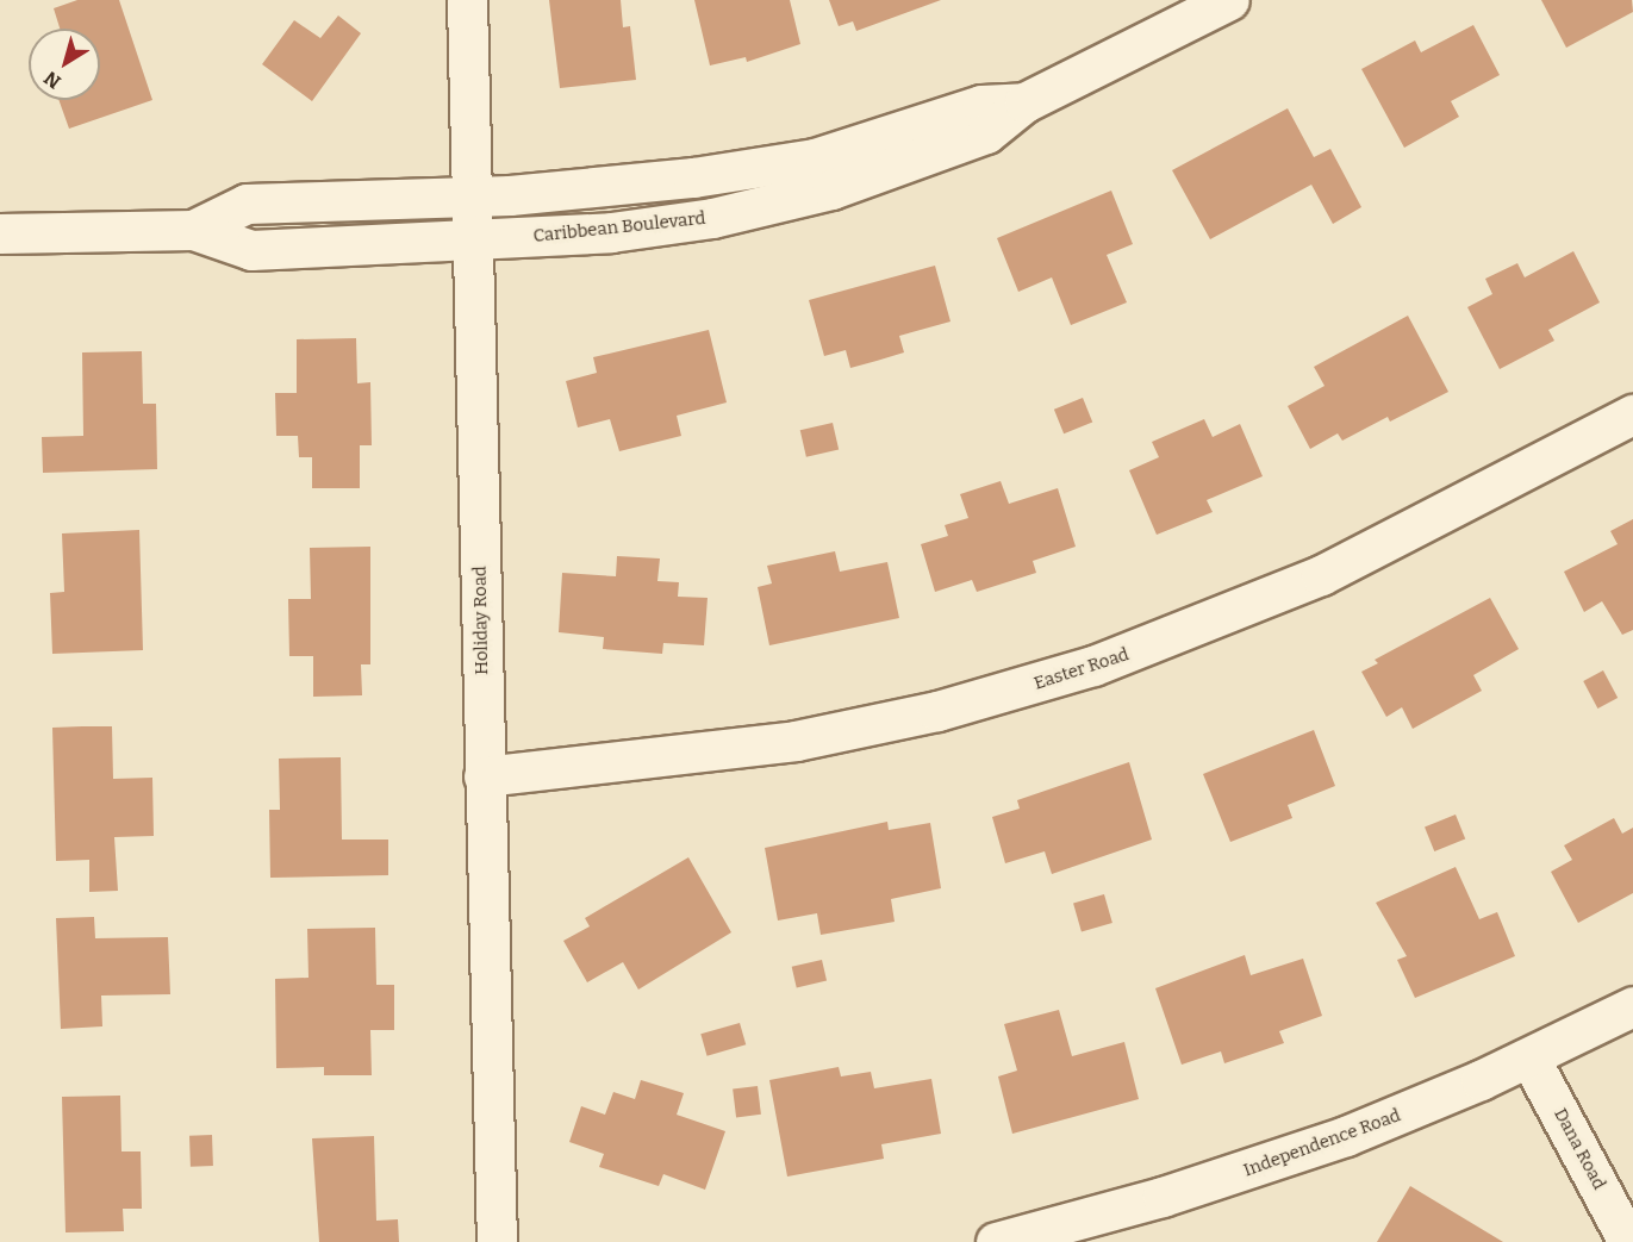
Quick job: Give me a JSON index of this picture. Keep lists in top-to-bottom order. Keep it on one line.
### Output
{"streets":{"street":["Caribbean Boulevard","Holiday Road","Easter Road","Independence Road","Dana Road"]},"crossings":[["Caribbean Boulevard","Holiday Road"],["Holiday Road","Easter Road"],["Independence Road","Dana Road"]],"north":"bottom left"}
